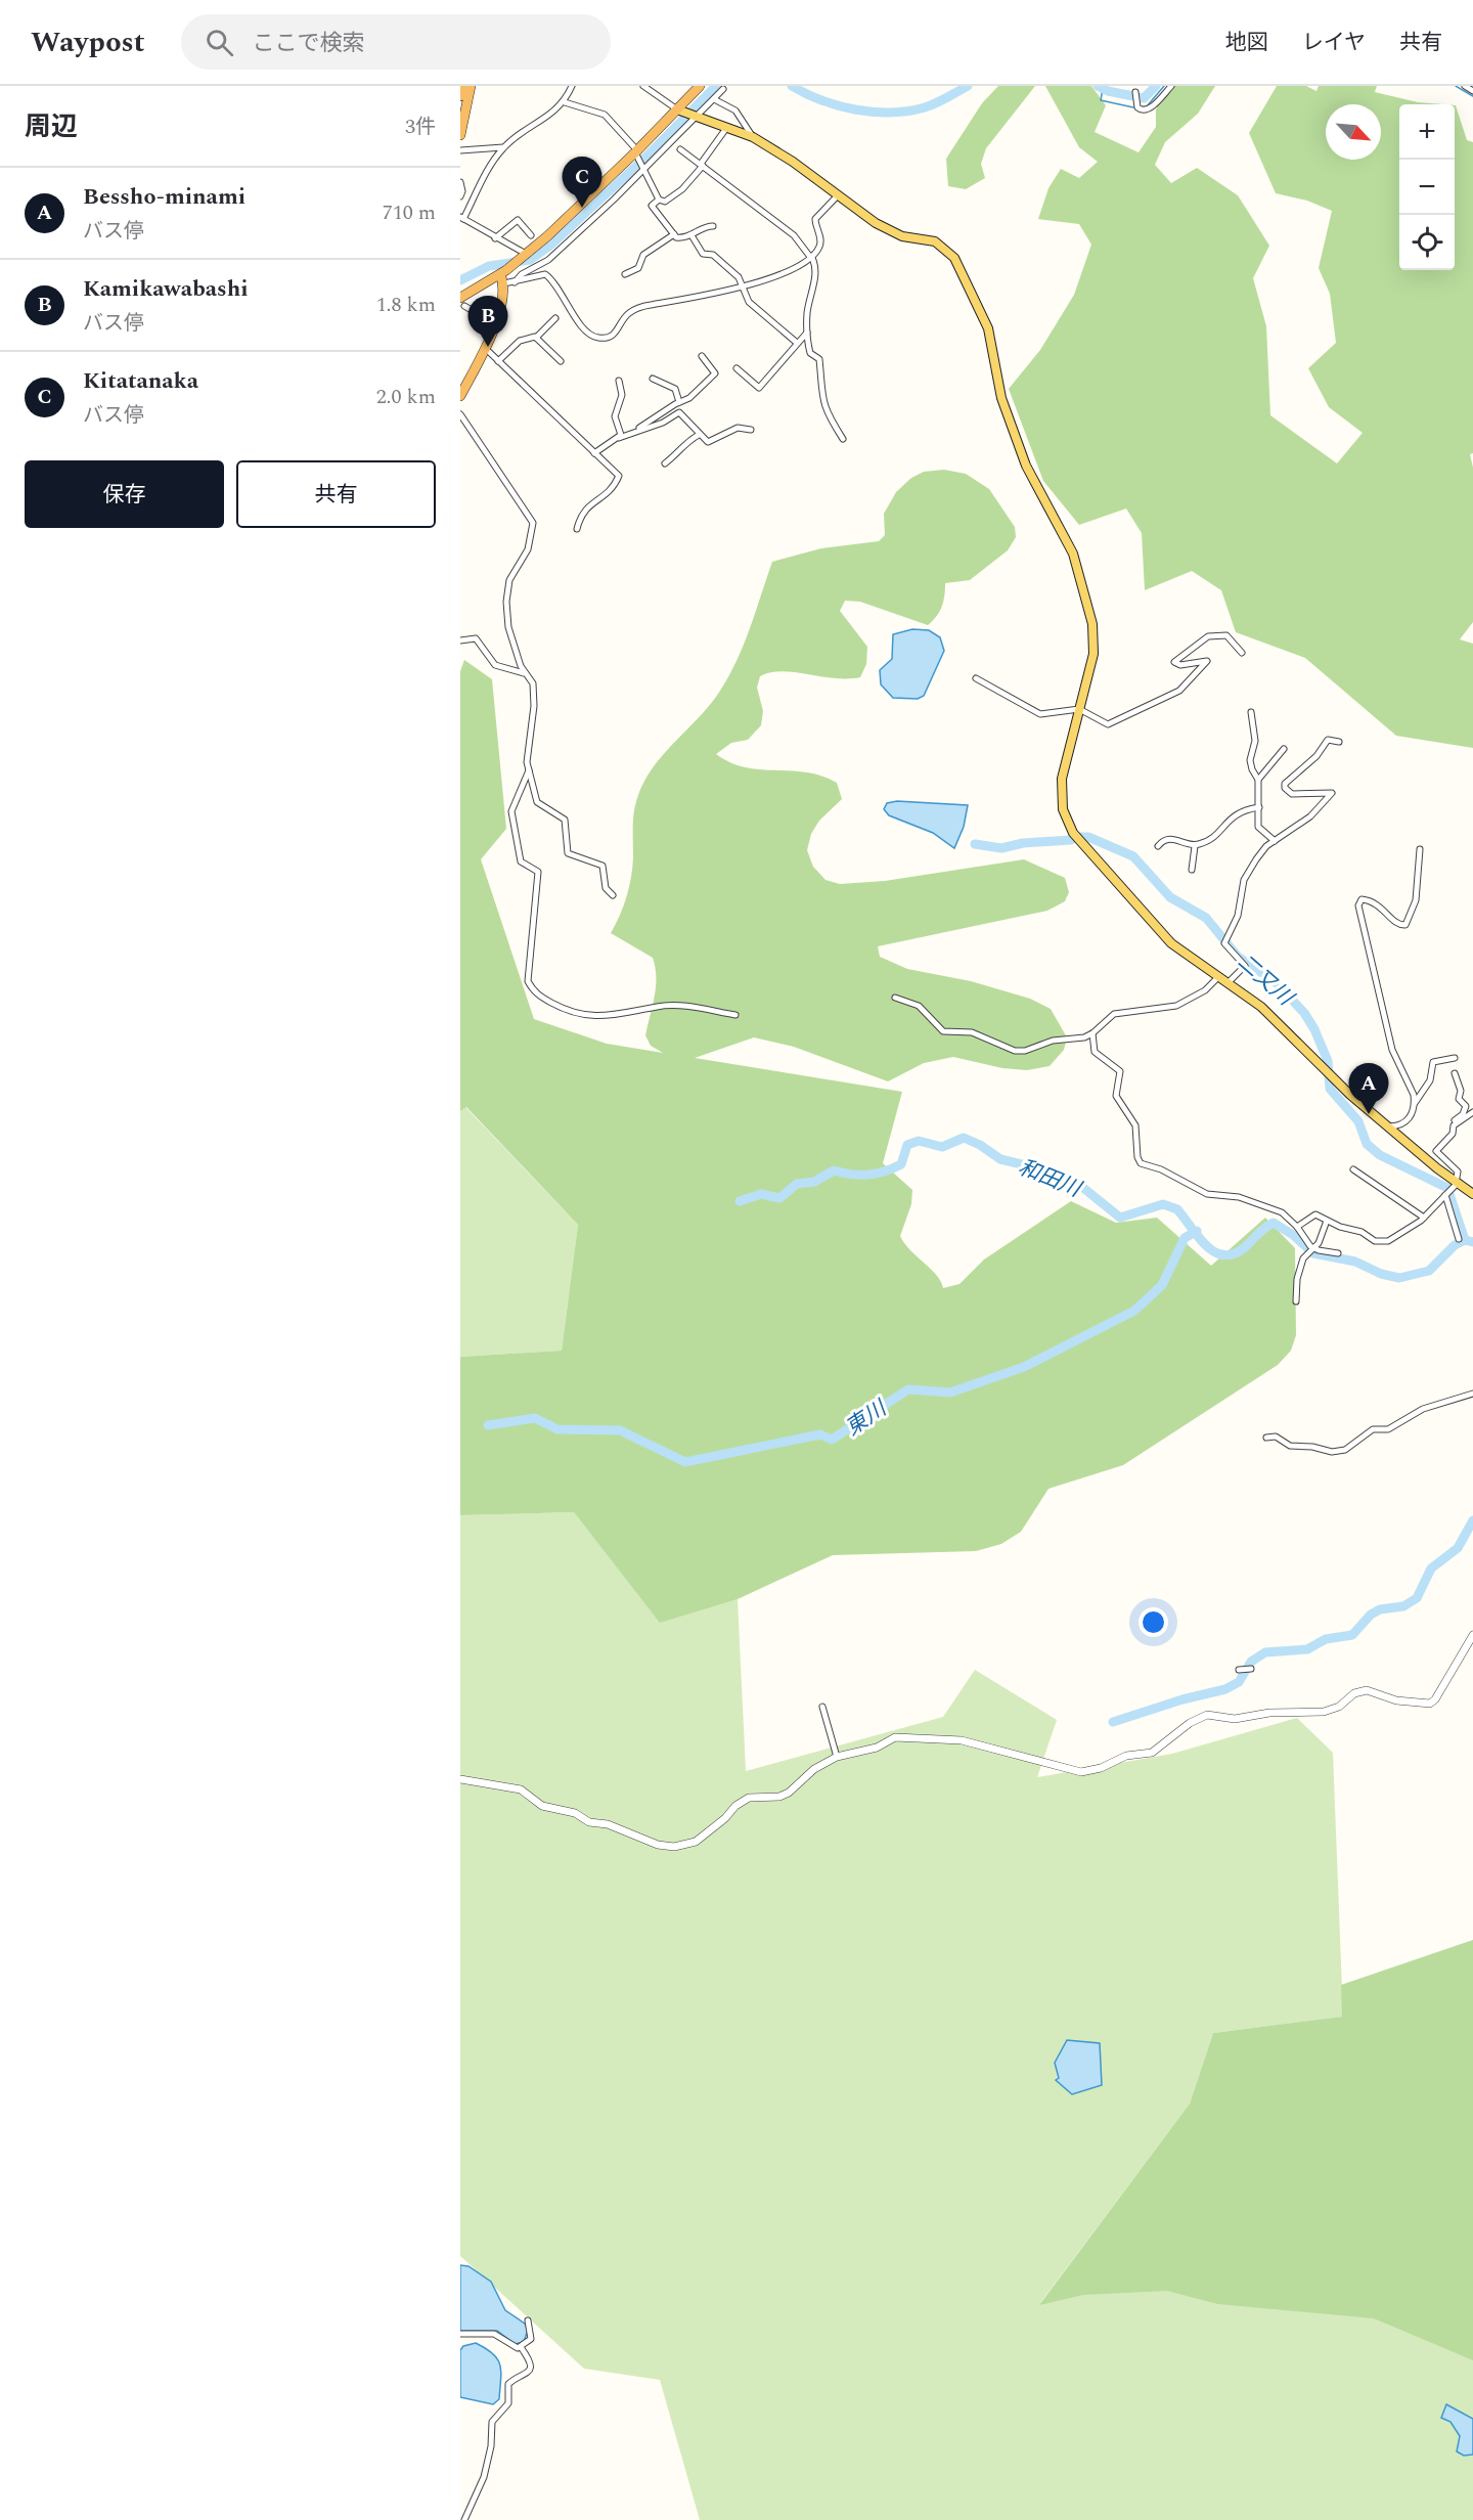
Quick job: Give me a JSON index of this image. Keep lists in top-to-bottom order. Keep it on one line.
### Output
{"water":["二又川","和田川","東川"],"north":"bottom right","page":{"header":"Waypost","search":"ここで検索","nav":["地図","レイヤ","共有"],"heading":["周辺","3件"],"map_buttons":["+","−"],"pins":["C","B","A"],"list":[{"mark":"A","name":"Bessho-minami","note":"バス停","value":"710 m"},{"mark":"B","name":"Kamikawabashi","note":"バス停","value":"1.8 km"},{"mark":"C","name":"Kitatanaka","note":"バス停","value":"2.0 km"}],"buttons":["保存","共有"]}}
